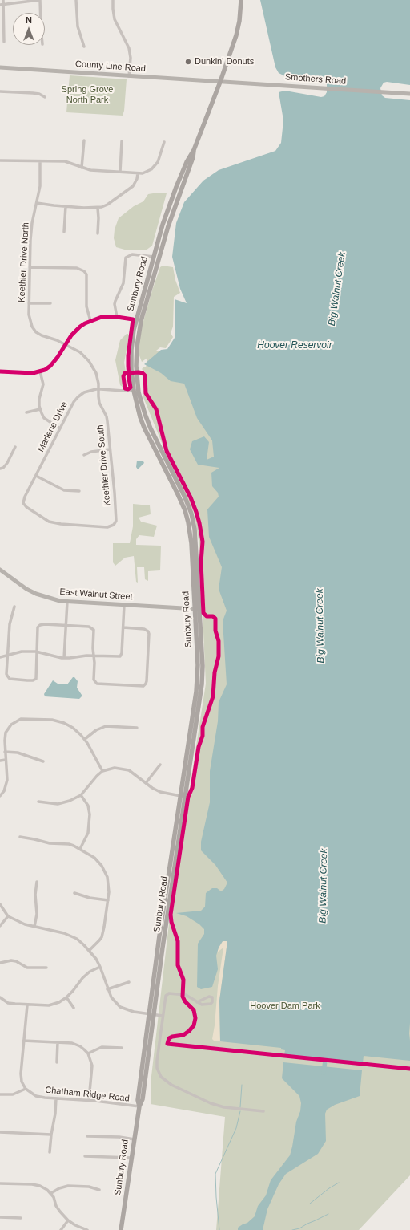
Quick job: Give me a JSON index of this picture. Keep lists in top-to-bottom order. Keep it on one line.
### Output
{"streets":{"main road":["County Line Road","Smothers Road","Sunbury Road","East Walnut Street"],"street":["Keethler Drive North","Marlene Drive","Keethler Drive South","Chatham Ridge Road"]},"crossings":[["County Line Road","Smothers Road"],["County Line Road","Sunbury Road"],["Smothers Road","Sunbury Road"],["Keethler Drive North","Keethler Drive South"],["Sunbury Road","Marlene Drive"],["Sunbury Road","East Walnut Street"],["Sunbury Road","Chatham Ridge Road"],["Marlene Drive","Keethler Drive South"]],"water":["Big Walnut Creek","Hoover Reservoir"],"parks":["Spring Grove North Park","Hoover Dam Park"],"places":["Dunkin' Donuts"],"north":"top"}
